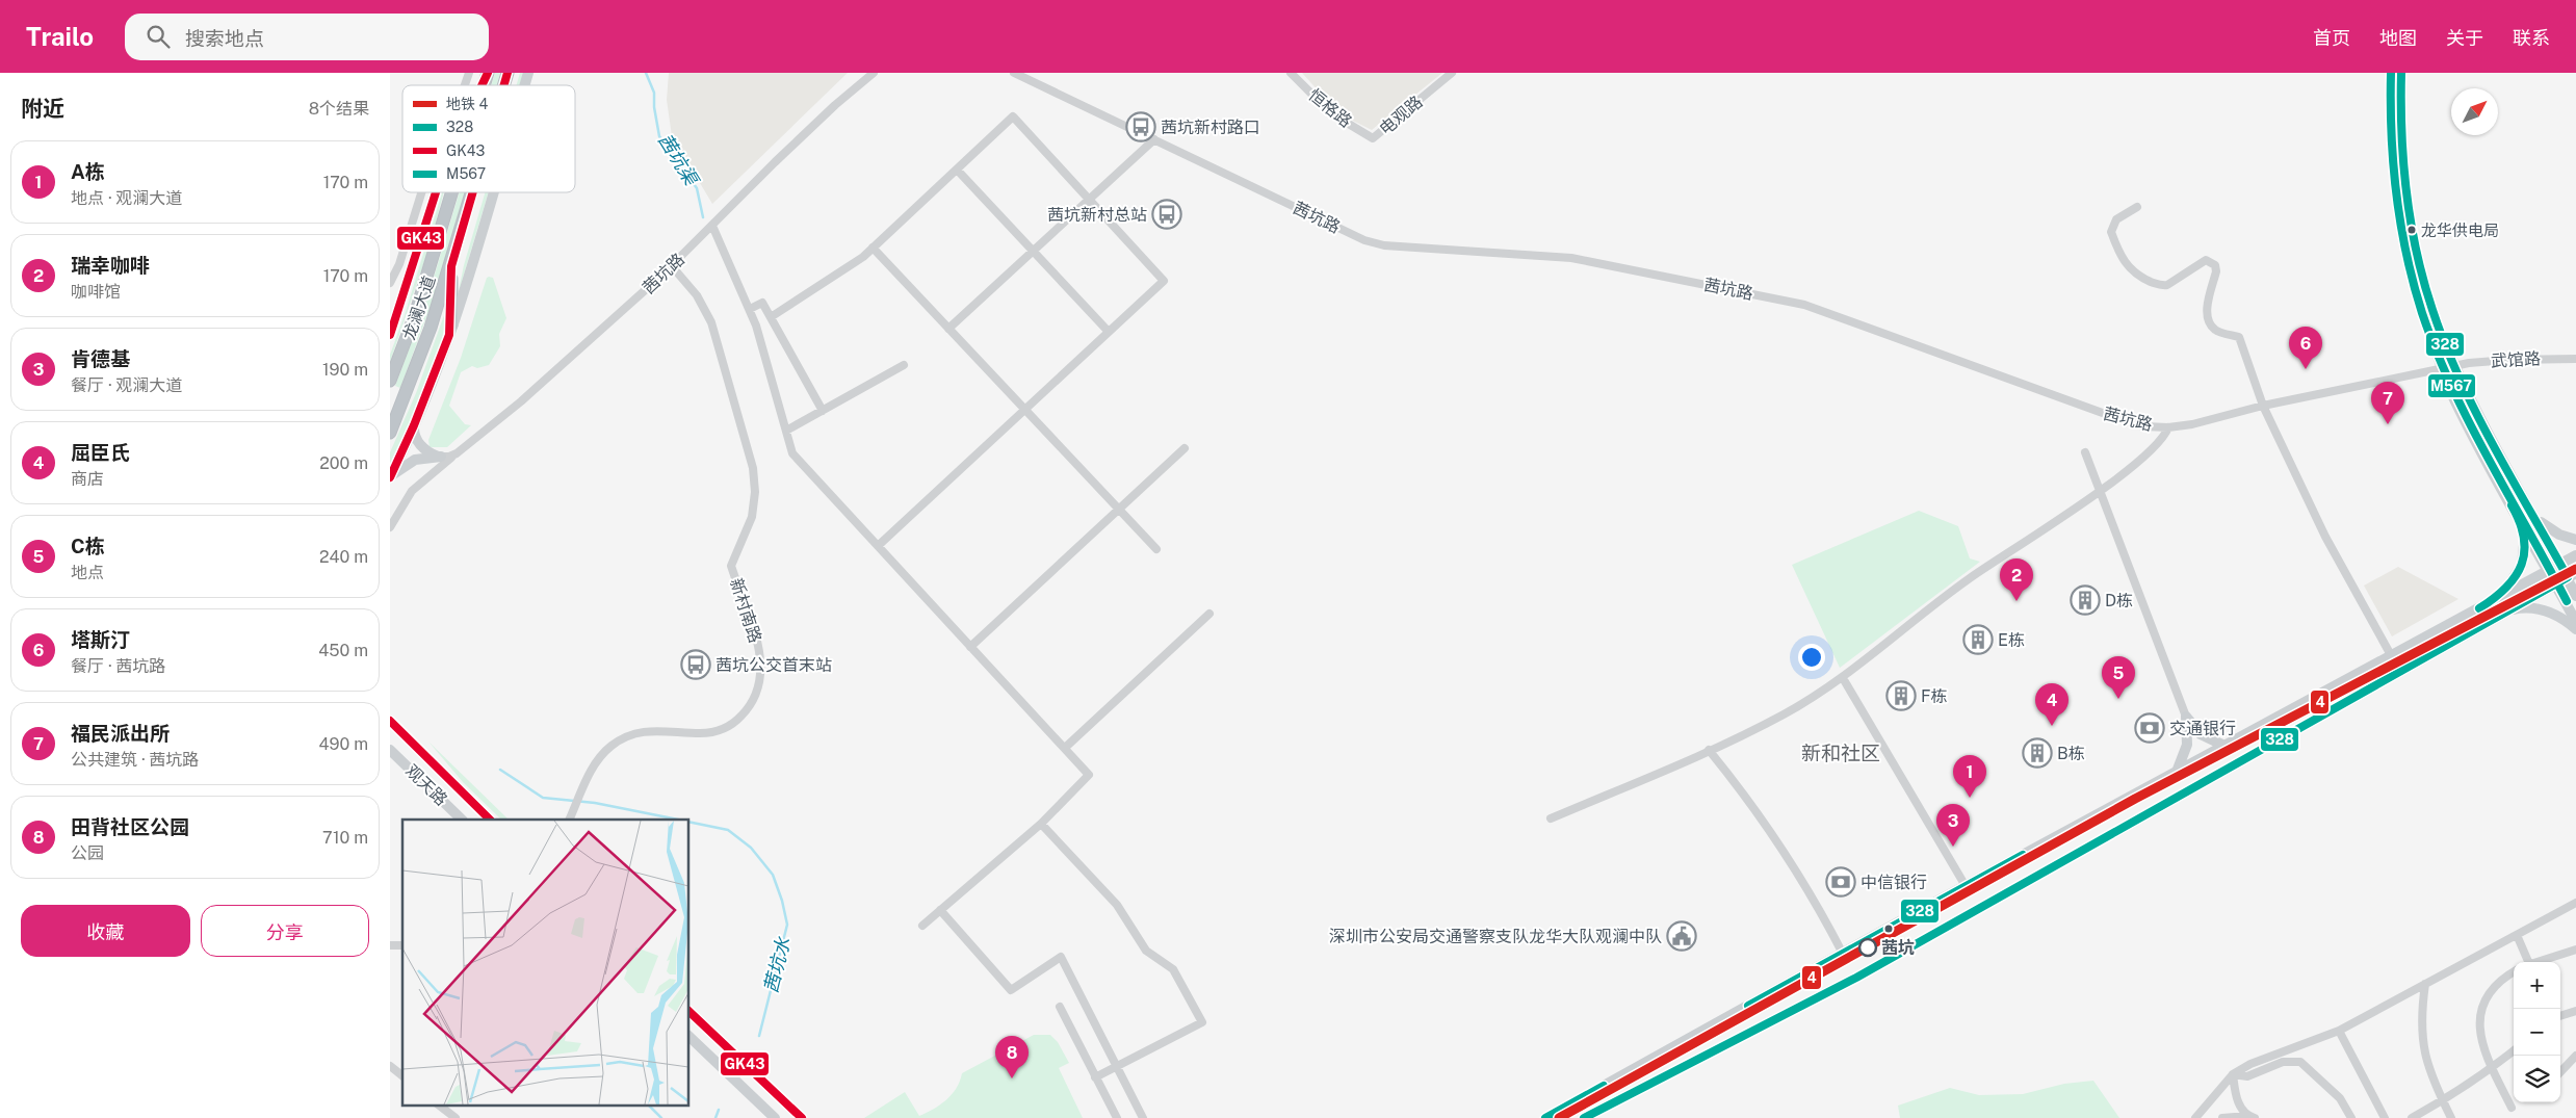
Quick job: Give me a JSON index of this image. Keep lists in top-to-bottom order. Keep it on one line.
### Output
{"streets":{"highway":["龙澜大道"],"main road":["观天路"],"street":["恒格路","电观路","茜坑路","武馆路","新村南路"]},"crossings":[["恒格路","电观路"],["茜坑路","武馆路"],["茜坑路","新村南路"]],"districts":["新和社区"],"water":["茜坑渠","茜坑水"],"places":{"bus stop":["茜坑新村路口","茜坑新村总站","茜坑公交首末站"],"other":["龙华供电局","茜坑"],"building":["D栋","E栋","F栋","B栋"],"bank":["交通银行","中信银行"],"public building":["深圳市公安局交通警察支队龙华大队观澜中队"]},"lines":["transit line 328","transit line GK43","transit line M567","metro line 4"],"legend":["地铁 4","328","GK43","M567"],"north":"top right","page":{"header":"Trailo","search":"搜索地点","nav":["首页","地图","关于","联系"],"heading":["附近","8个结果"],"list":[{"mark":"1","name":"A栋","note":"地点 · 观澜大道","value":"170 m"},{"mark":"2","name":"瑞幸咖啡","note":"咖啡馆","value":"170 m"},{"mark":"3","name":"肯德基","note":"餐厅 · 观澜大道","value":"190 m"},{"mark":"4","name":"屈臣氏","note":"商店","value":"200 m"},{"mark":"5","name":"C栋","note":"地点","value":"240 m"},{"mark":"6","name":"塔斯汀","note":"餐厅 · 茜坑路","value":"450 m"},{"mark":"7","name":"福民派出所","note":"公共建筑 · 茜坑路","value":"490 m"},{"mark":"8","name":"田背社区公园","note":"公园","value":"710 m"}],"pins":["6","7","2","5","4","1","3","8"],"buttons":["收藏","分享"],"map_buttons":["+","−"]}}
